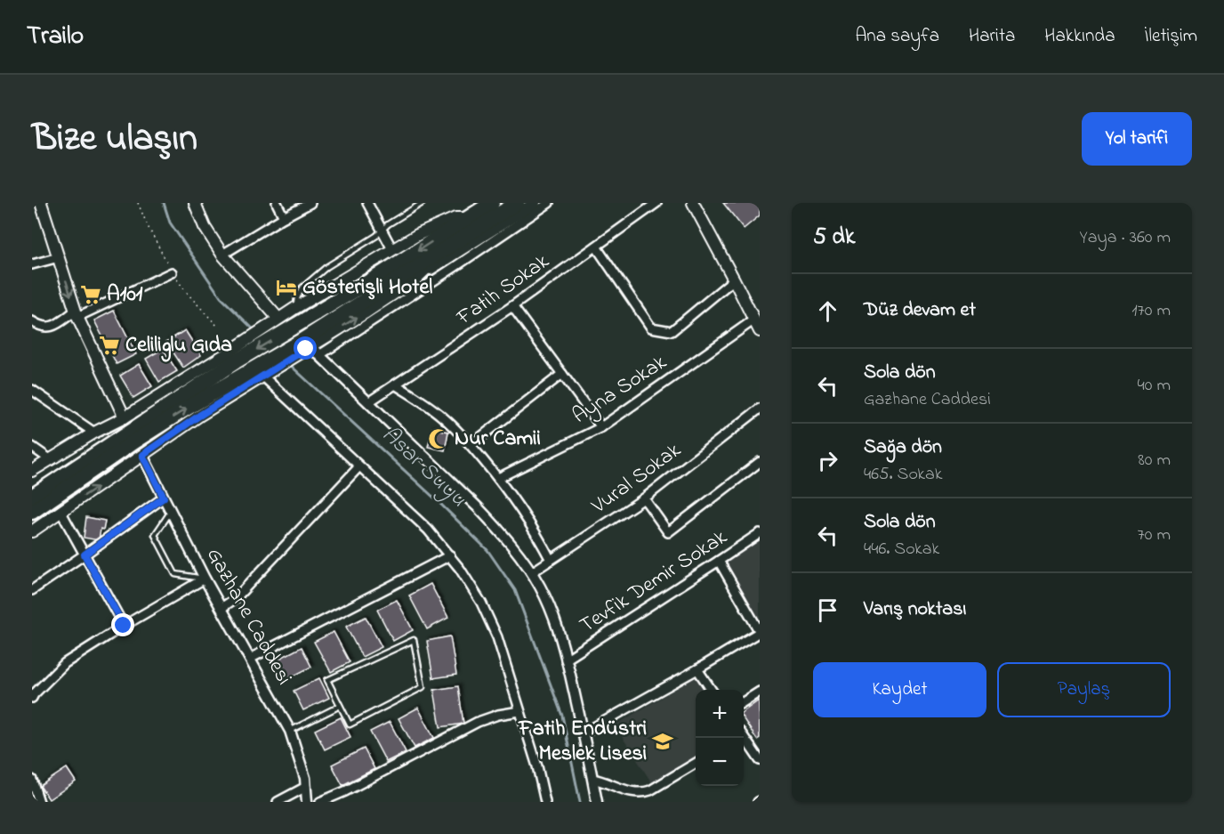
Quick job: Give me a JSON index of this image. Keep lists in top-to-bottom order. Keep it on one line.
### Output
{"streets":{"street":["Fatih Sokak","Ayna Sokak","Vural Sokak","Tevfik Demir Sokak","Gazhane Caddesi"]},"water":["Asar Suyu"],"places":{"hotel":["Gösterişli Hotel"],"supermarket":["A101","Celiliglu Gıda"],"mosque":["Nur Camii"],"school or university":["Fatih Endüstri Meslek Lisesi"]},"page":{"header":"Trailo","nav":["Ana sayfa","Harita","Hakkında","İletişim"],"title":"Bize ulaşın","buttons":["Yol tarifi",["Kaydet","Paylaş"]],"heading":["5 dk","Yaya · 360 m"],"list":[["Düz devam et","170 m"],["Sola dön","Gazhane Caddesi","40 m"],["Sağa dön","465. Sokak","80 m"],["Sola dön","446. Sokak","70 m"],"Varış noktası"],"map_buttons":["+","−"]}}
